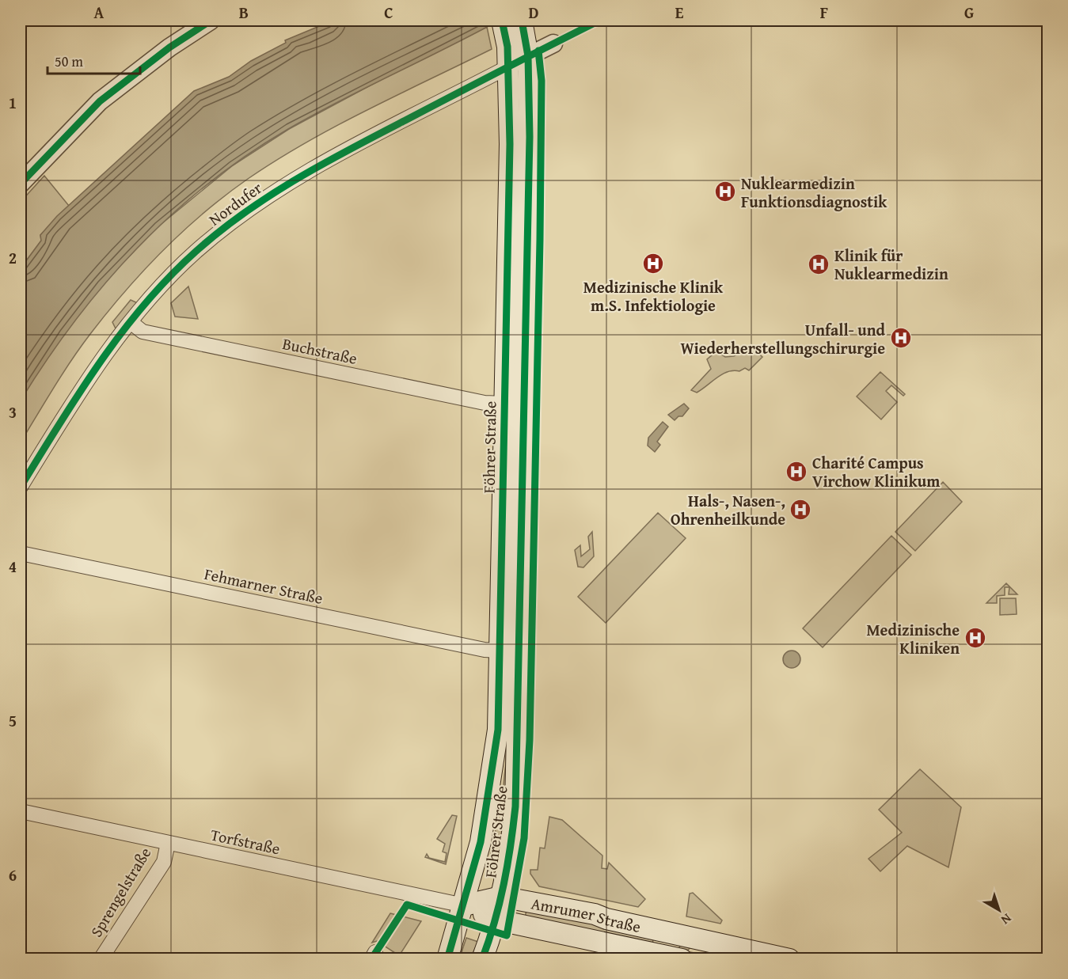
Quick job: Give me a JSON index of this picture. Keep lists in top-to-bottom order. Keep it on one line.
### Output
{"streets":{"main road":["Föhrer Straße","Amrumer Straße"],"street":["Nordufer","Buchstraße","Fehmarner Straße","Torfstraße","Sprengelstraße"]},"crossings":[["Nordufer","Buchstraße"],["Nordufer","Föhrer Straße"],["Buchstraße","Föhrer Straße"],["Föhrer Straße","Fehmarner Straße"],["Föhrer Straße","Torfstraße"],["Föhrer Straße","Amrumer Straße"],["Torfstraße","Sprengelstraße"],["Torfstraße","Amrumer Straße"]],"places":{"hospital":["Nuklearmedizin Funktionsdiagnostik","Medizinische Klinik m.S. Infektiologie","Klinik für Nuklearmedizin","Unfall- und Wiederherstellungschirurgie","Charité Campus Virchow Klinikum","Hals-, Nasen-, Ohrenheilkunde","Medizinische Kliniken"]},"scale_bar":"50 m","north":"bottom right","grid":{"columns":["A","B","C","D","E","F","G"],"rows":["1","2","3","4","5","6"]}}
